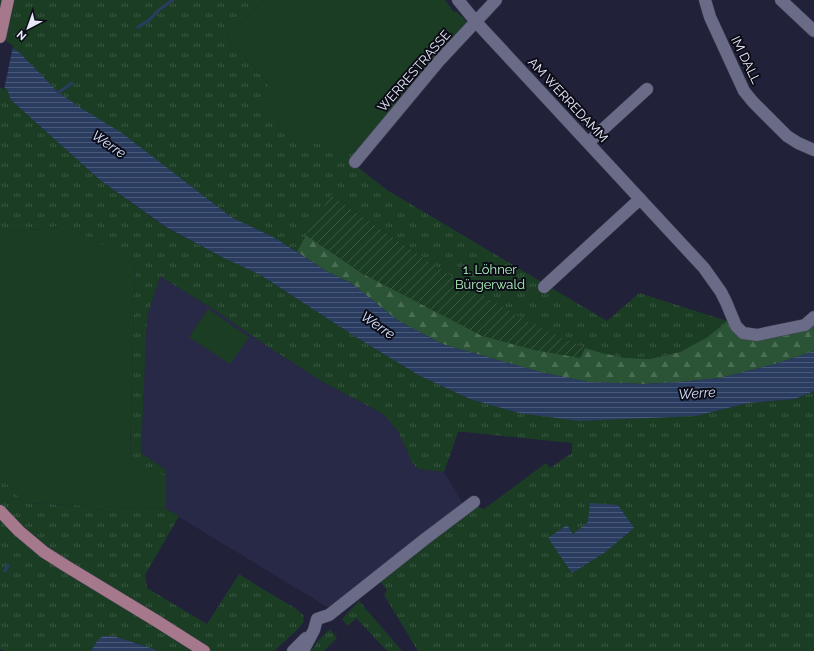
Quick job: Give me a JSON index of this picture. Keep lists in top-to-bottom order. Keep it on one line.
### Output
{"streets":{"street":["IM DALL","WERRESTRASSE","AM WERREDAMM"]},"crossings":[["WERRESTRASSE","AM WERREDAMM"]],"water":["Werre"],"parks":["1. Löhner Bürgerwald"],"north":"bottom left"}
